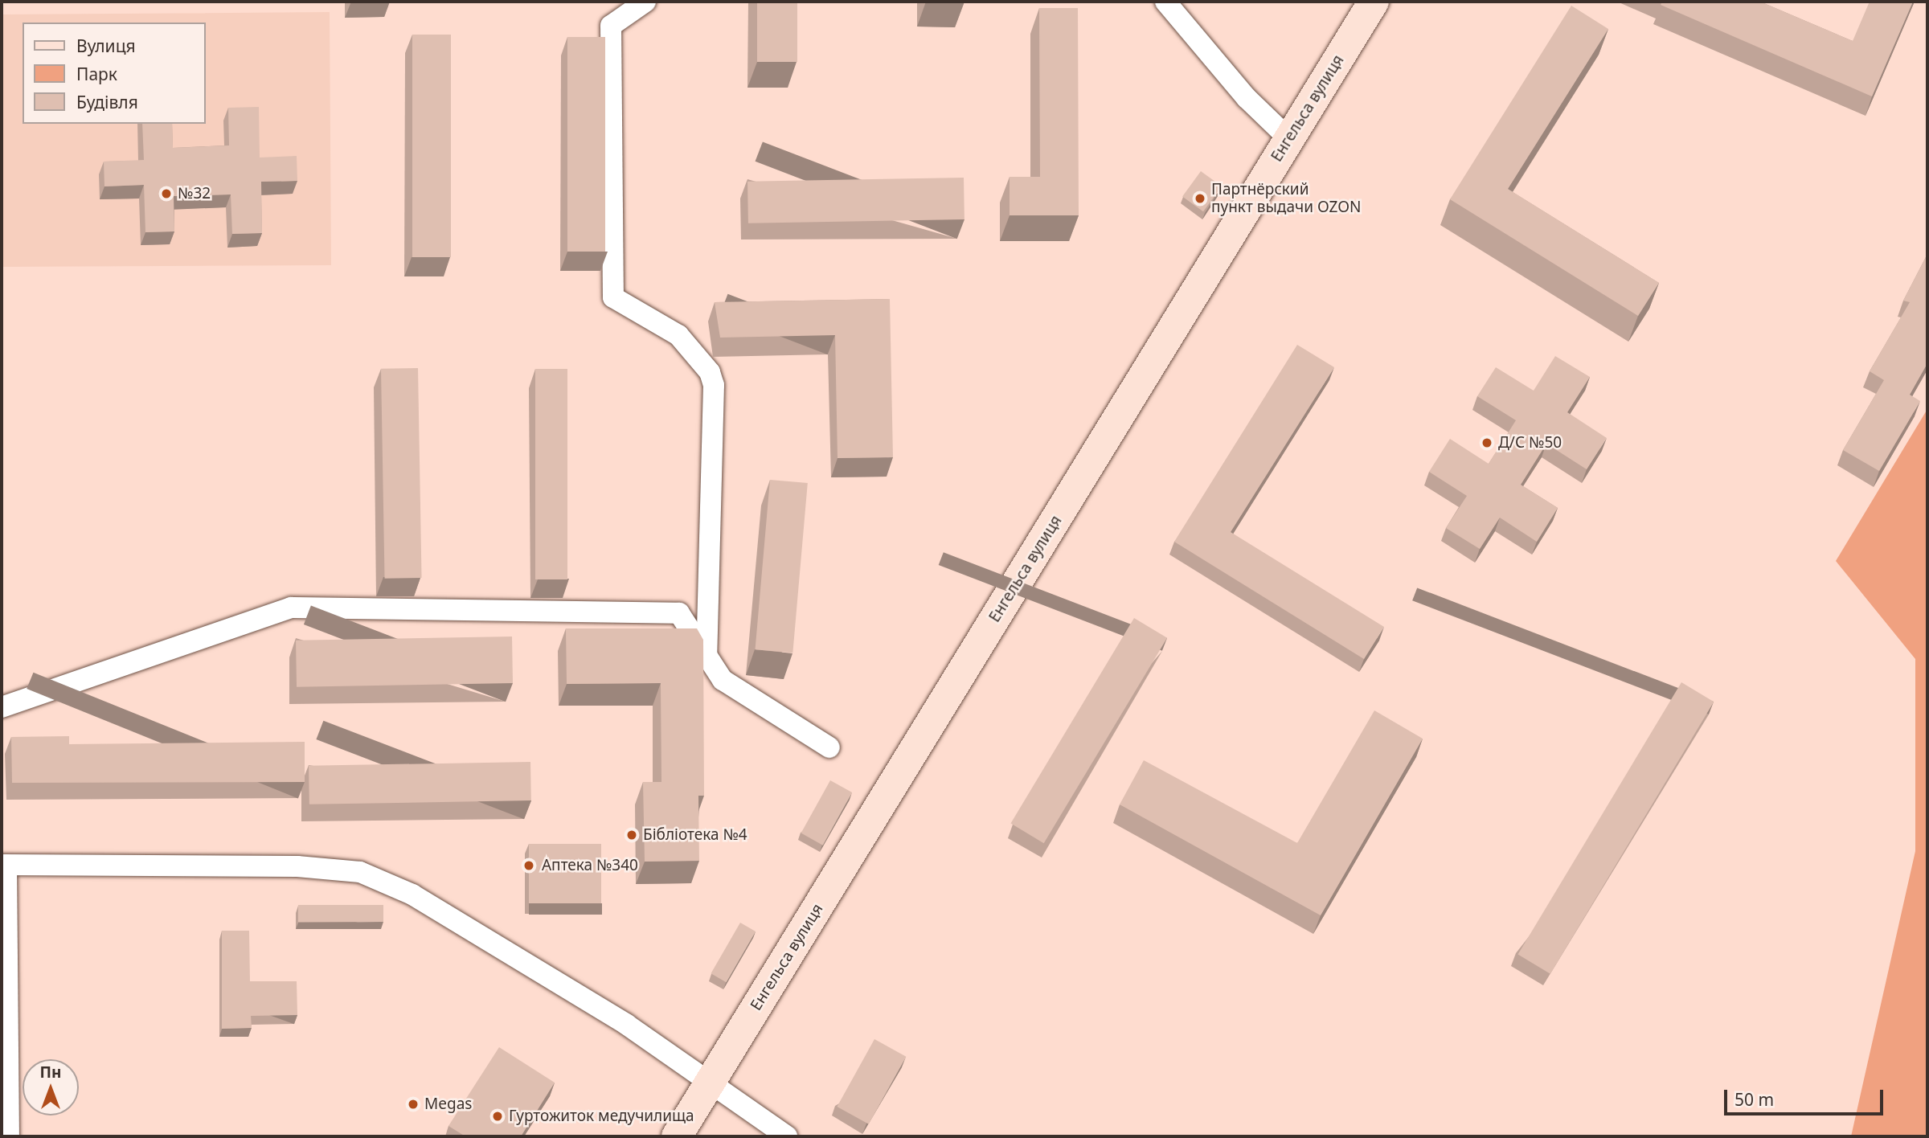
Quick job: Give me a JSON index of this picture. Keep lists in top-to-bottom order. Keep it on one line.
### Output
{"streets":{"street":["Енгельса вулиця"]},"places":["№32","Партнёрский пункт выдачи OZON","Д/С №50","Бібліотека №4","Аптека №340","Megas","Гуртожиток медучилища"],"legend":["Вулиця","Парк","Будівля"],"scale_bar":"50 m","north":"top"}
